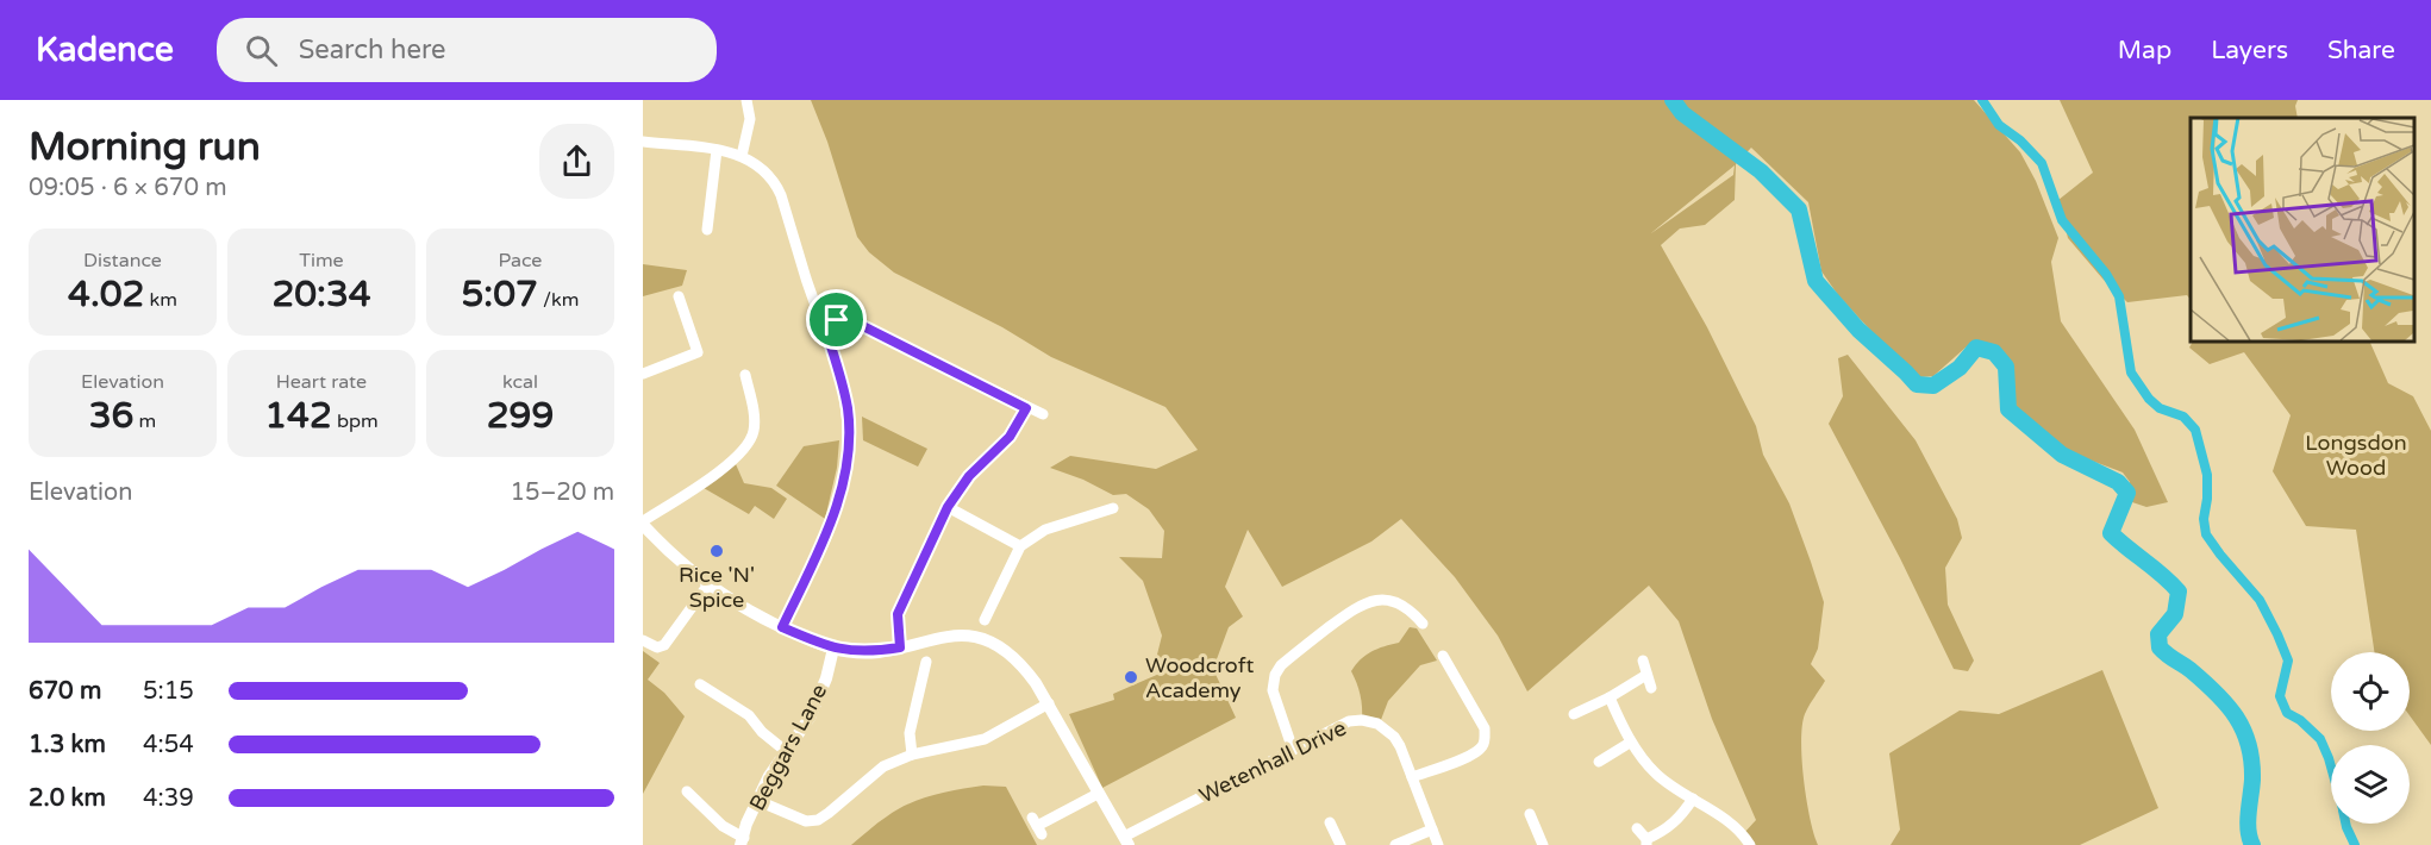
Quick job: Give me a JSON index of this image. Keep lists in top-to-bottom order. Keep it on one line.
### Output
{"streets":{"street":["Beggars Lane","Wetenhall Drive"]},"parks":["Longsdon Wood"],"places":["Rice 'N' Spice","Woodcroft Academy"],"page":{"header":"Kadence","search":"Search here","nav":["Map","Layers","Share"],"heading":["Morning run","09:05 · 6 × 670 m"],"stats":[["Distance","4.02 km"],["Time","20:34"],["Pace","5:07 /km"],["Elevation","36 m"],["Heart rate","142 bpm"],["kcal","299"]],"chart":["Elevation","15–20 m"],"list":[{"name":"670 m","note":"5:15"},{"name":"1.3 km","note":"4:54"},{"name":"2.0 km","note":"4:39"}]}}
